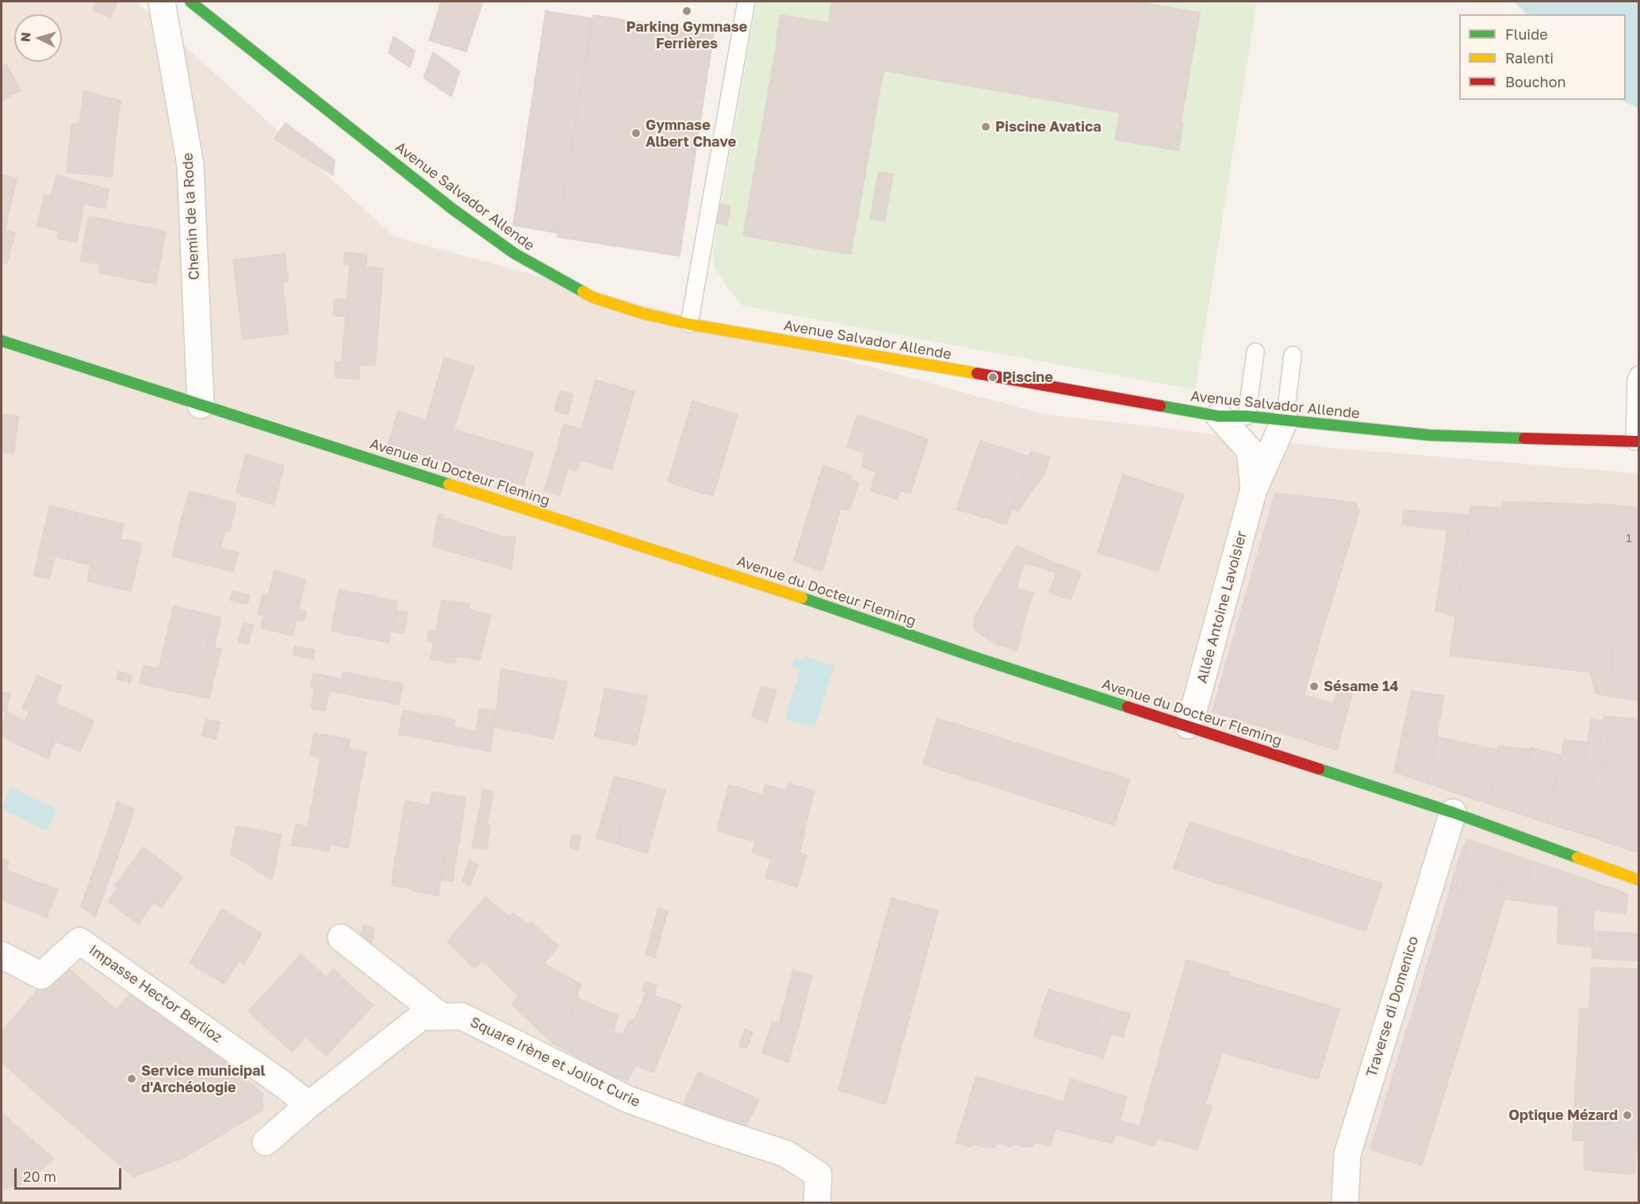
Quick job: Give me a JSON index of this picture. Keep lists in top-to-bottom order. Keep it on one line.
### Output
{"streets":{"main road":["Avenue Salvador Allende","Avenue du Docteur Fleming"],"street":["Chemin de la Rode","Allée Antoine Lavoisier","Impasse Hector Berlioz","Traverse di Domenico","Square Irène et Joliot Curie"]},"crossings":[["Avenue Salvador Allende","Allée Antoine Lavoisier"],["Chemin de la Rode","Avenue du Docteur Fleming"],["Avenue du Docteur Fleming","Allée Antoine Lavoisier"],["Avenue du Docteur Fleming","Traverse di Domenico"],["Impasse Hector Berlioz","Square Irène et Joliot Curie"]],"places":["Parking Gymnase Ferrières","Piscine Avatica","Gymnase Albert Chave","Piscine","Sésame 14","Service municipal d'Archéologie","Optique Mézard"],"house_numbers":["1"],"legend":["Fluide","Ralenti","Bouchon"],"scale_bar":"20 m","north":"left"}
